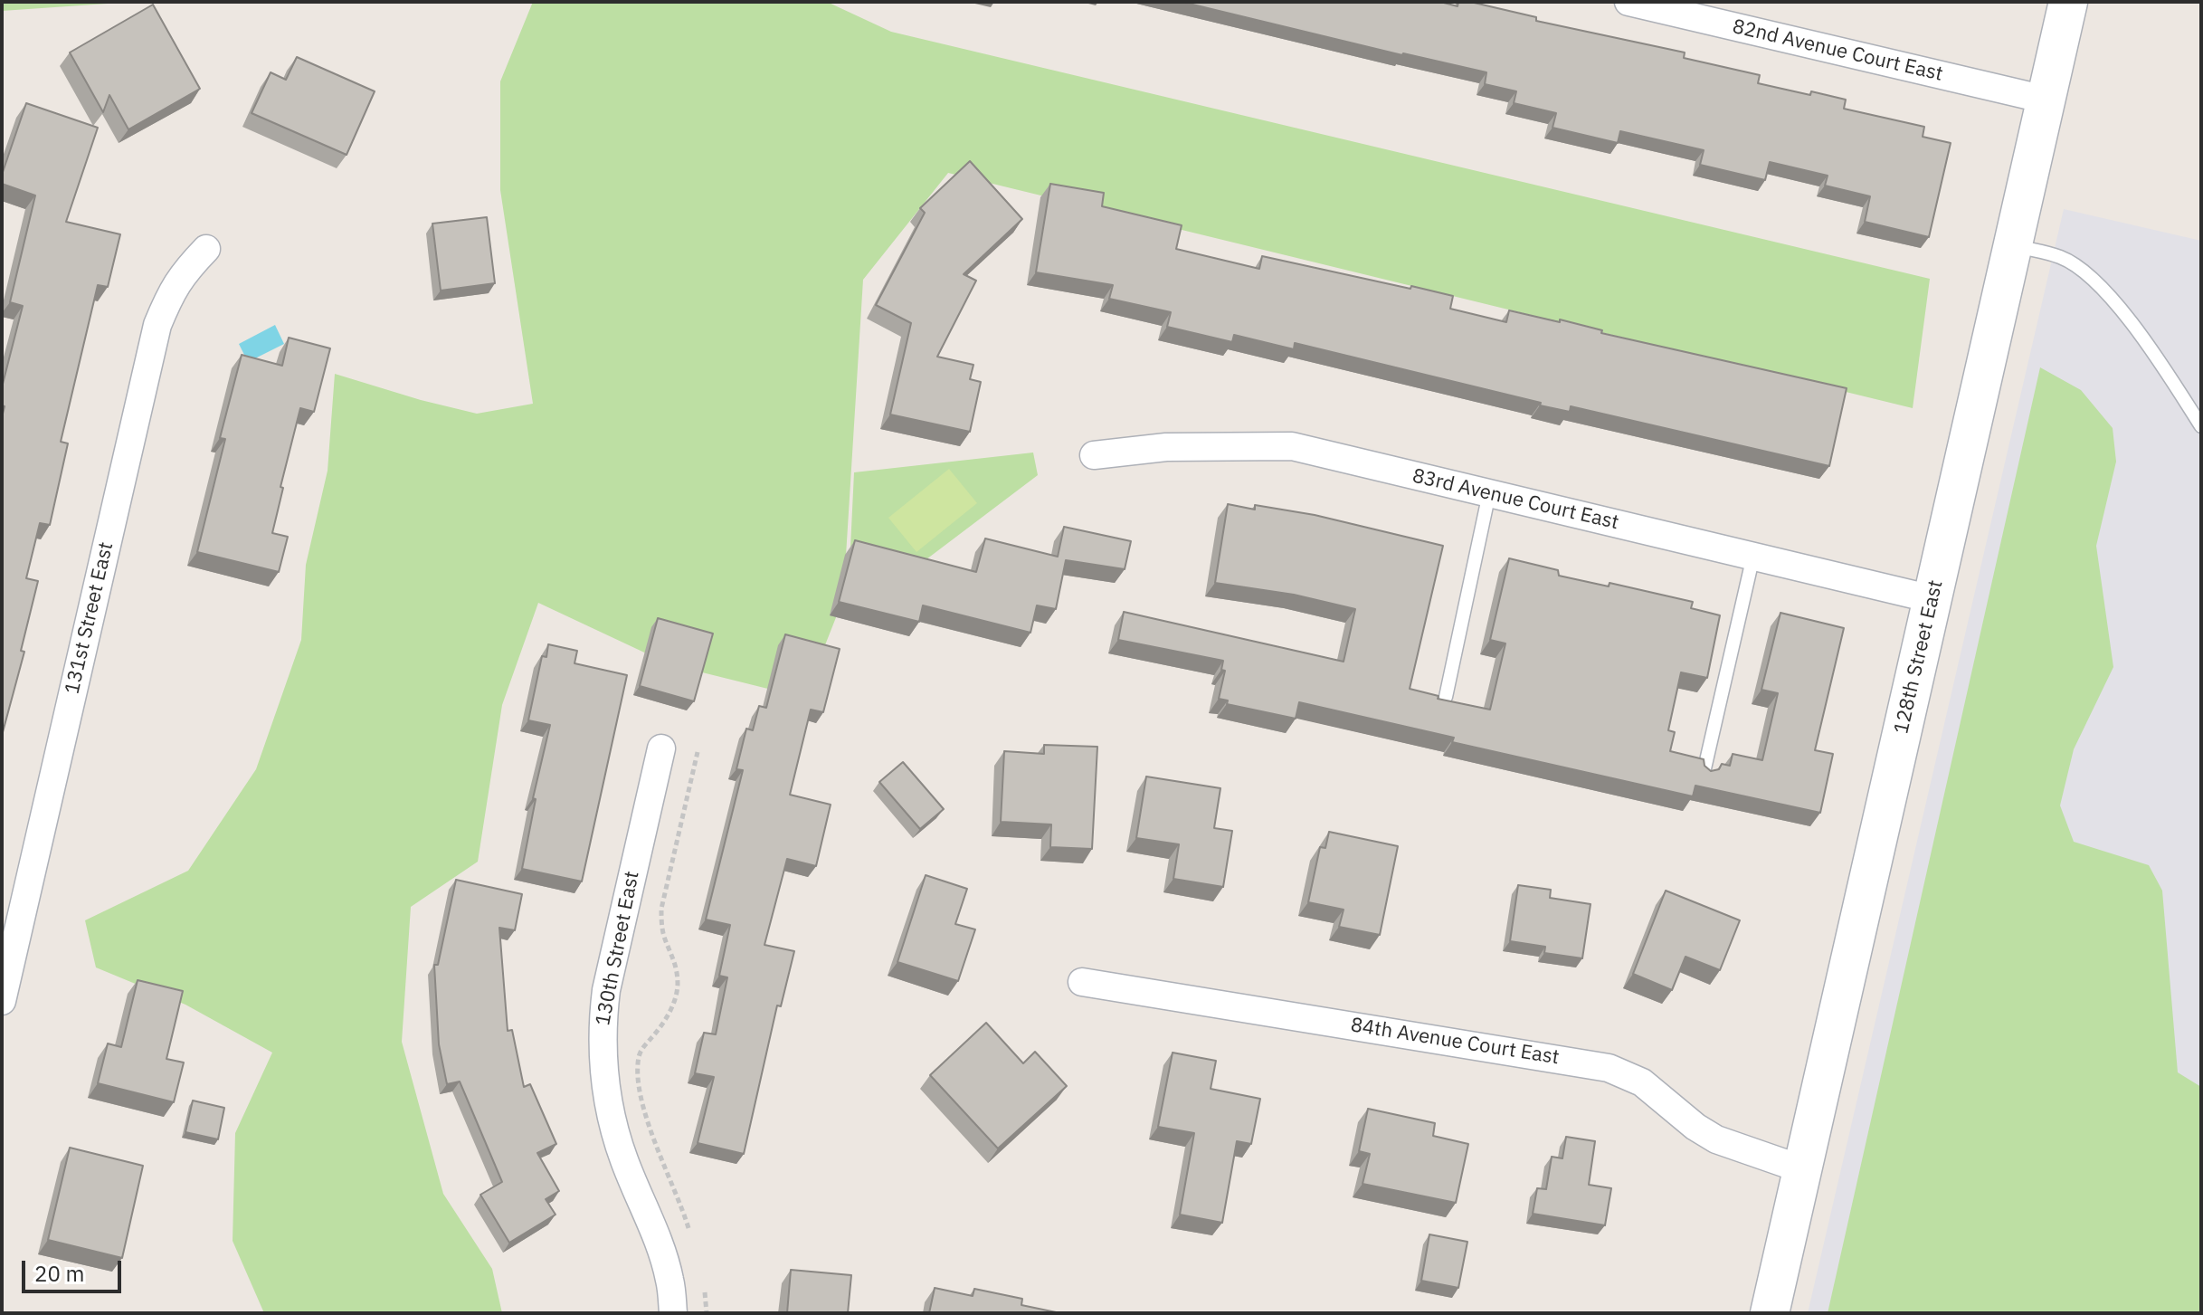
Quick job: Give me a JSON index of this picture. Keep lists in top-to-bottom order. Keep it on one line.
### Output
{"streets":{"street":["82nd Avenue Court East","83rd Avenue Court East","131st Street East","128th Street East","130th Street East","84th Avenue Court East"]},"crossings":[["82nd Avenue Court East","128th Street East"],["83rd Avenue Court East","128th Street East"],["128th Street East","84th Avenue Court East"]],"scale_bar":"20 m"}
